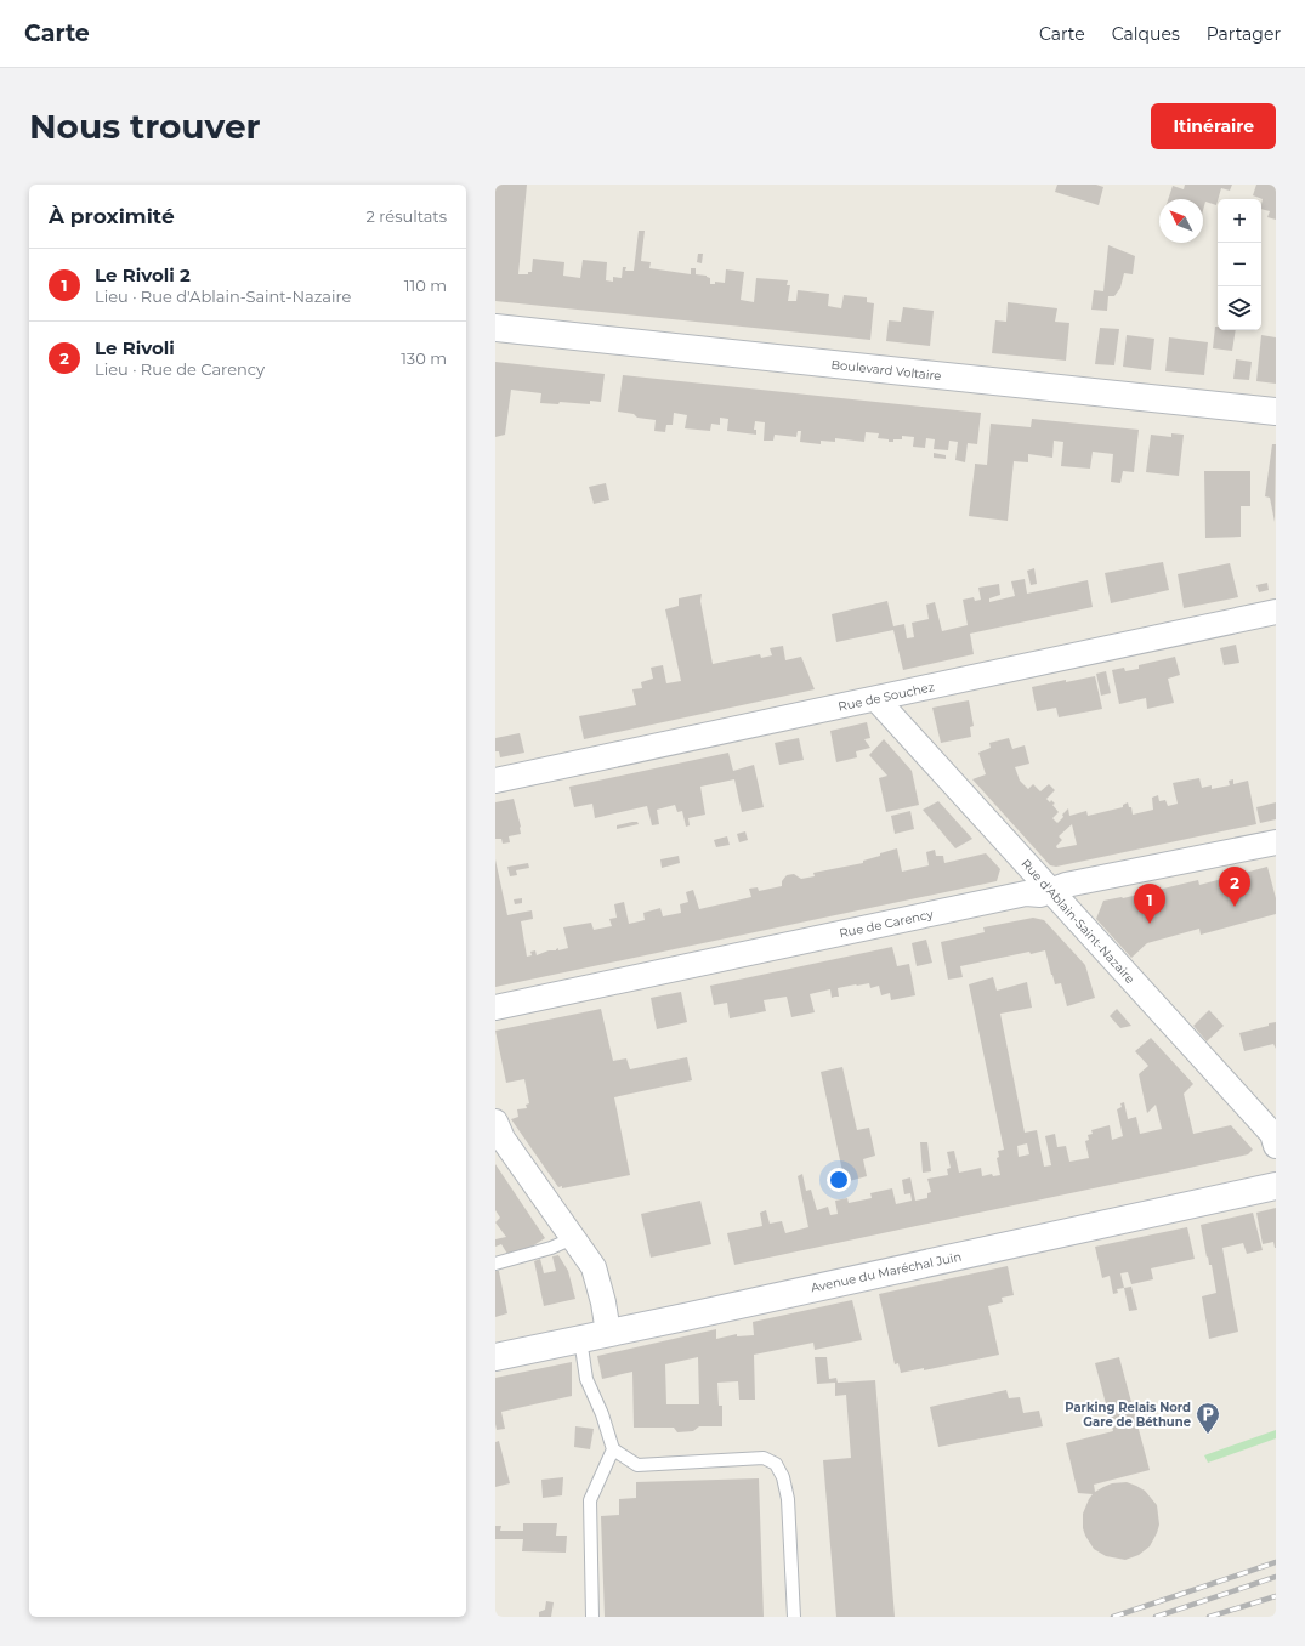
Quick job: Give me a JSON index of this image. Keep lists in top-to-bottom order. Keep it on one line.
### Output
{"streets":{"main road":["Boulevard Voltaire","Avenue du Maréchal Juin"],"street":["Rue de Souchez","Rue d'Ablain-Saint-Nazaire","Rue de Carency"]},"crossings":[["Rue de Souchez","Rue d'Ablain-Saint-Nazaire"],["Rue d'Ablain-Saint-Nazaire","Rue de Carency"]],"places":{"parking":["Parking Relais Nord Gare de Béthune"]},"north":"top left","page":{"header":"Carte","nav":["Carte","Calques","Partager"],"buttons":"Itinéraire","title":"Nous trouver","heading":["À proximité","2 résultats"],"map_buttons":["+","−"],"list":[{"mark":"1","name":"Le Rivoli 2","note":"Lieu · Rue d'Ablain-Saint-Nazaire","value":"110 m"},{"mark":"2","name":"Le Rivoli","note":"Lieu · Rue de Carency","value":"130 m"}],"pins":["2","1"]}}
